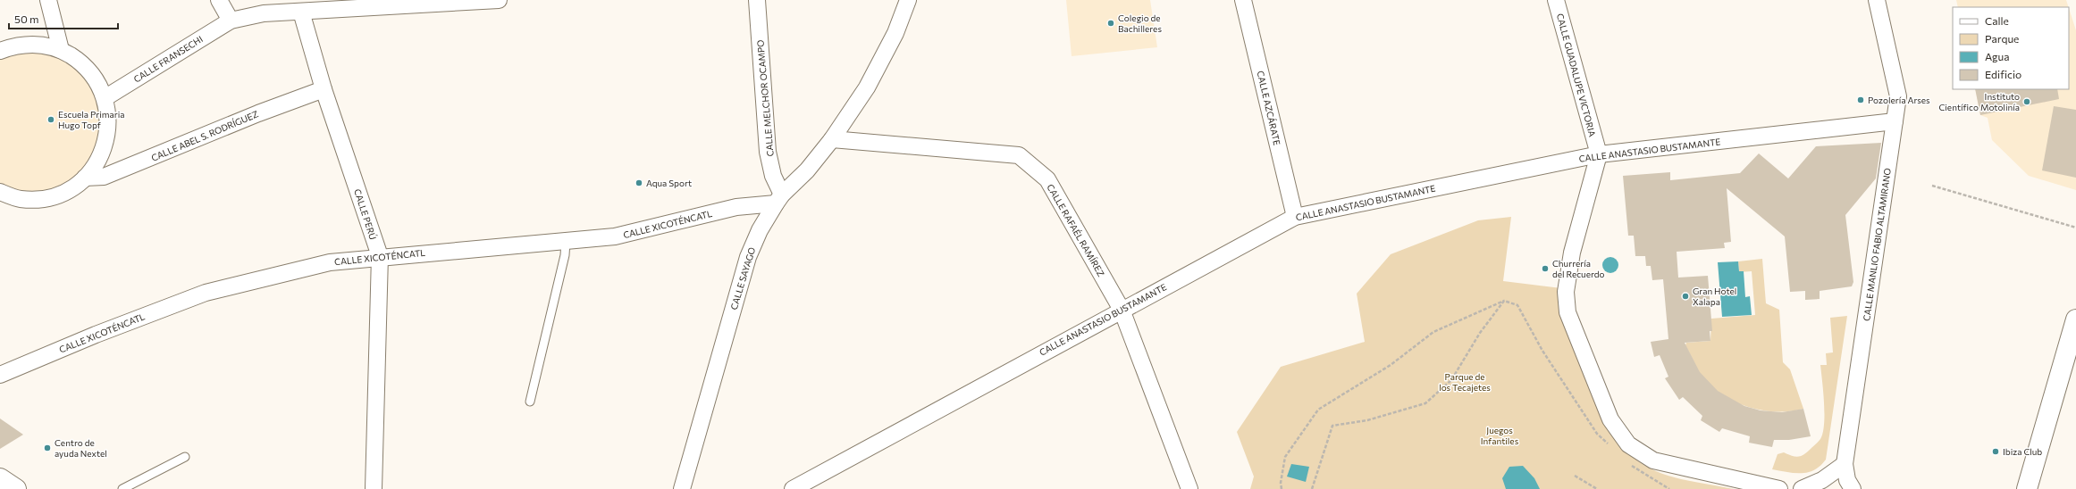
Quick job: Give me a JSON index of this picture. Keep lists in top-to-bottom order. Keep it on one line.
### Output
{"streets":{"street":["CALLE FRANSECHI","CALLE GUADALUPE VICTORIA","CALLE MELCHOR OCAMPO","CALLE AZCÁRATE","CALLE ABEL S. RODRÍGUEZ","CALLE ANASTASIO BUSTAMANTE","CALLE PERÚ","CALLE XICOTÉNCATL","CALLE RAFAÉL RAMÍREZ","CALLE MANLIO FABIO ALTAMIRANO","CALLE SAYAGO"]},"crossings":[["CALLE FRANSECHI","CALLE PERÚ"],["CALLE GUADALUPE VICTORIA","CALLE ANASTASIO BUSTAMANTE"],["CALLE MELCHOR OCAMPO","CALLE XICOTÉNCATL"],["CALLE MELCHOR OCAMPO","CALLE SAYAGO"],["CALLE AZCÁRATE","CALLE ANASTASIO BUSTAMANTE"],["CALLE ABEL S. RODRÍGUEZ","CALLE PERÚ"],["CALLE ANASTASIO BUSTAMANTE","CALLE RAFAÉL RAMÍREZ"],["CALLE ANASTASIO BUSTAMANTE","CALLE MANLIO FABIO ALTAMIRANO"],["CALLE PERÚ","CALLE XICOTÉNCATL"],["CALLE XICOTÉNCATL","CALLE SAYAGO"],["CALLE RAFAÉL RAMÍREZ","CALLE SAYAGO"]],"parks":["Parque de los Tecajetes","Juegos Infantiles"],"places":["Colegio de Bachilleres","Pozolería Arses","Instituto Científico Motolinía","Escuela Primaria Hugo Topf","Aqua Sport","Churrería del Recuerdo","Gran Hotel Xalapa","Centro de ayuda Nextel","Ibiza Club"],"legend":["Calle","Parque","Agua","Edificio"],"scale_bar":"50 m"}
